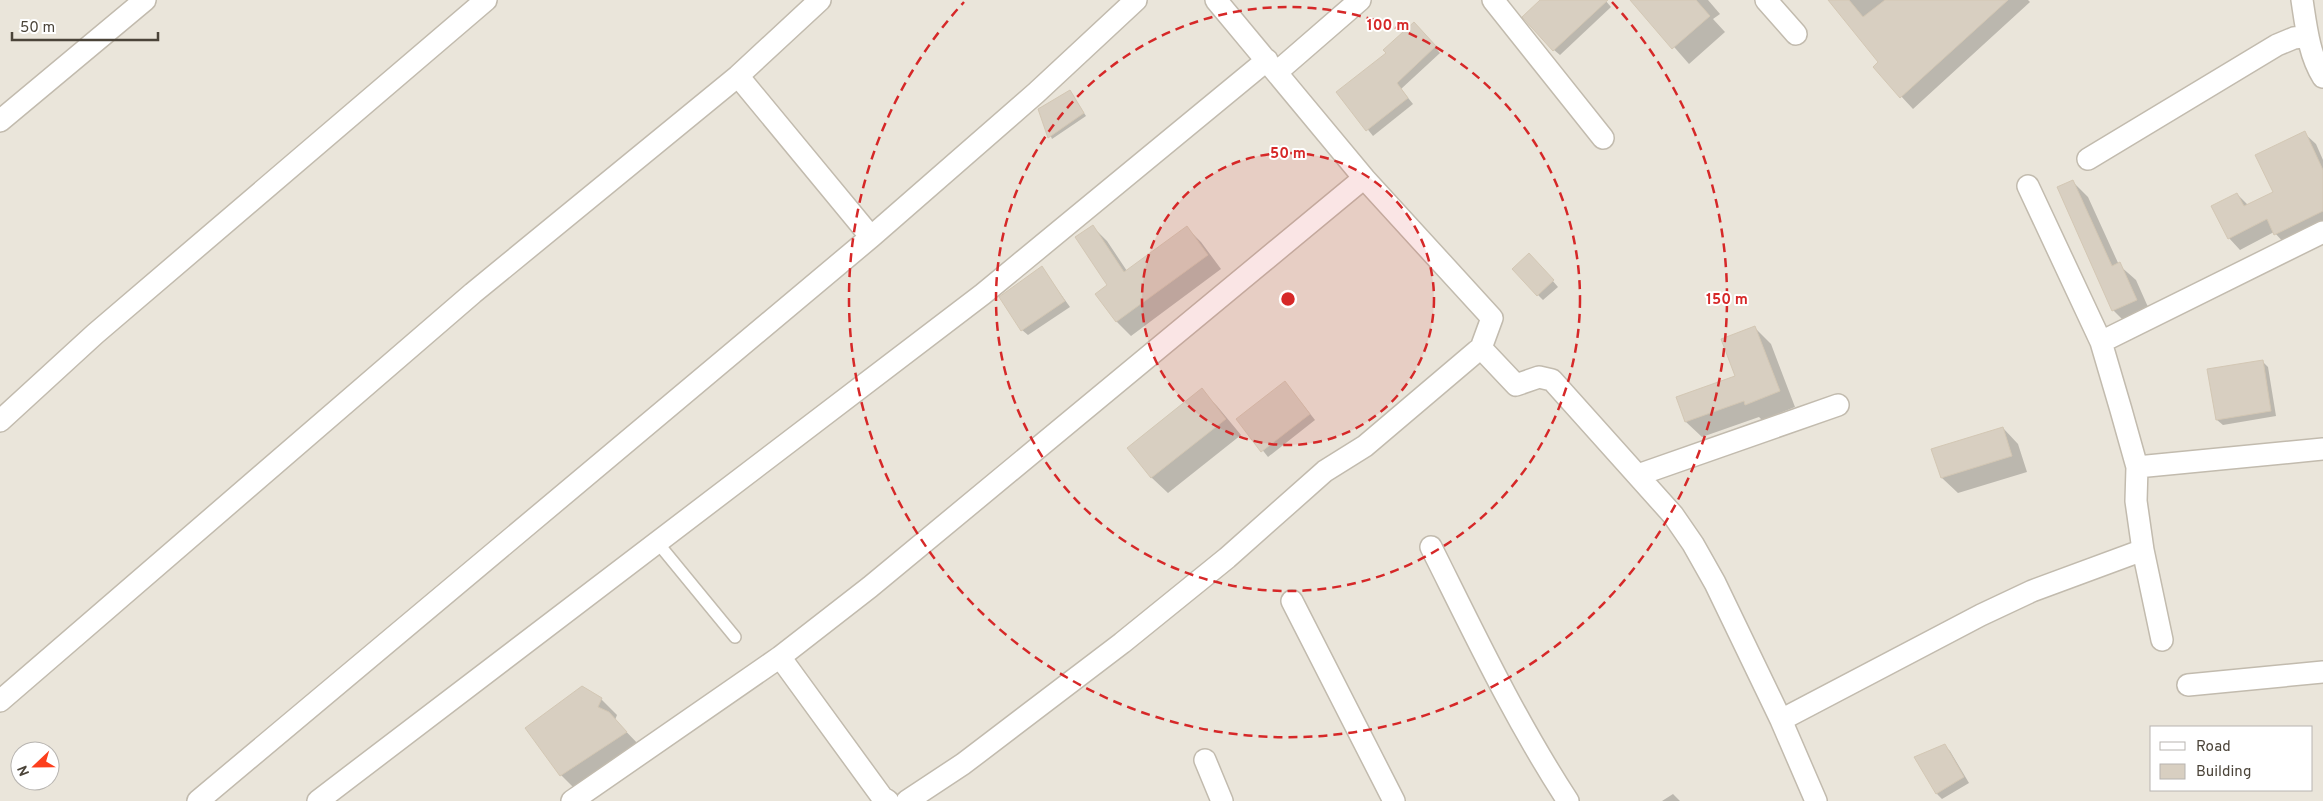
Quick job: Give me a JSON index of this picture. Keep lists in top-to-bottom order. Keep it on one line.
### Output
{"legend":["Road","Building"],"scale_bar":"50 m","north":"left","rings":["100 m","50 m","150 m"]}
